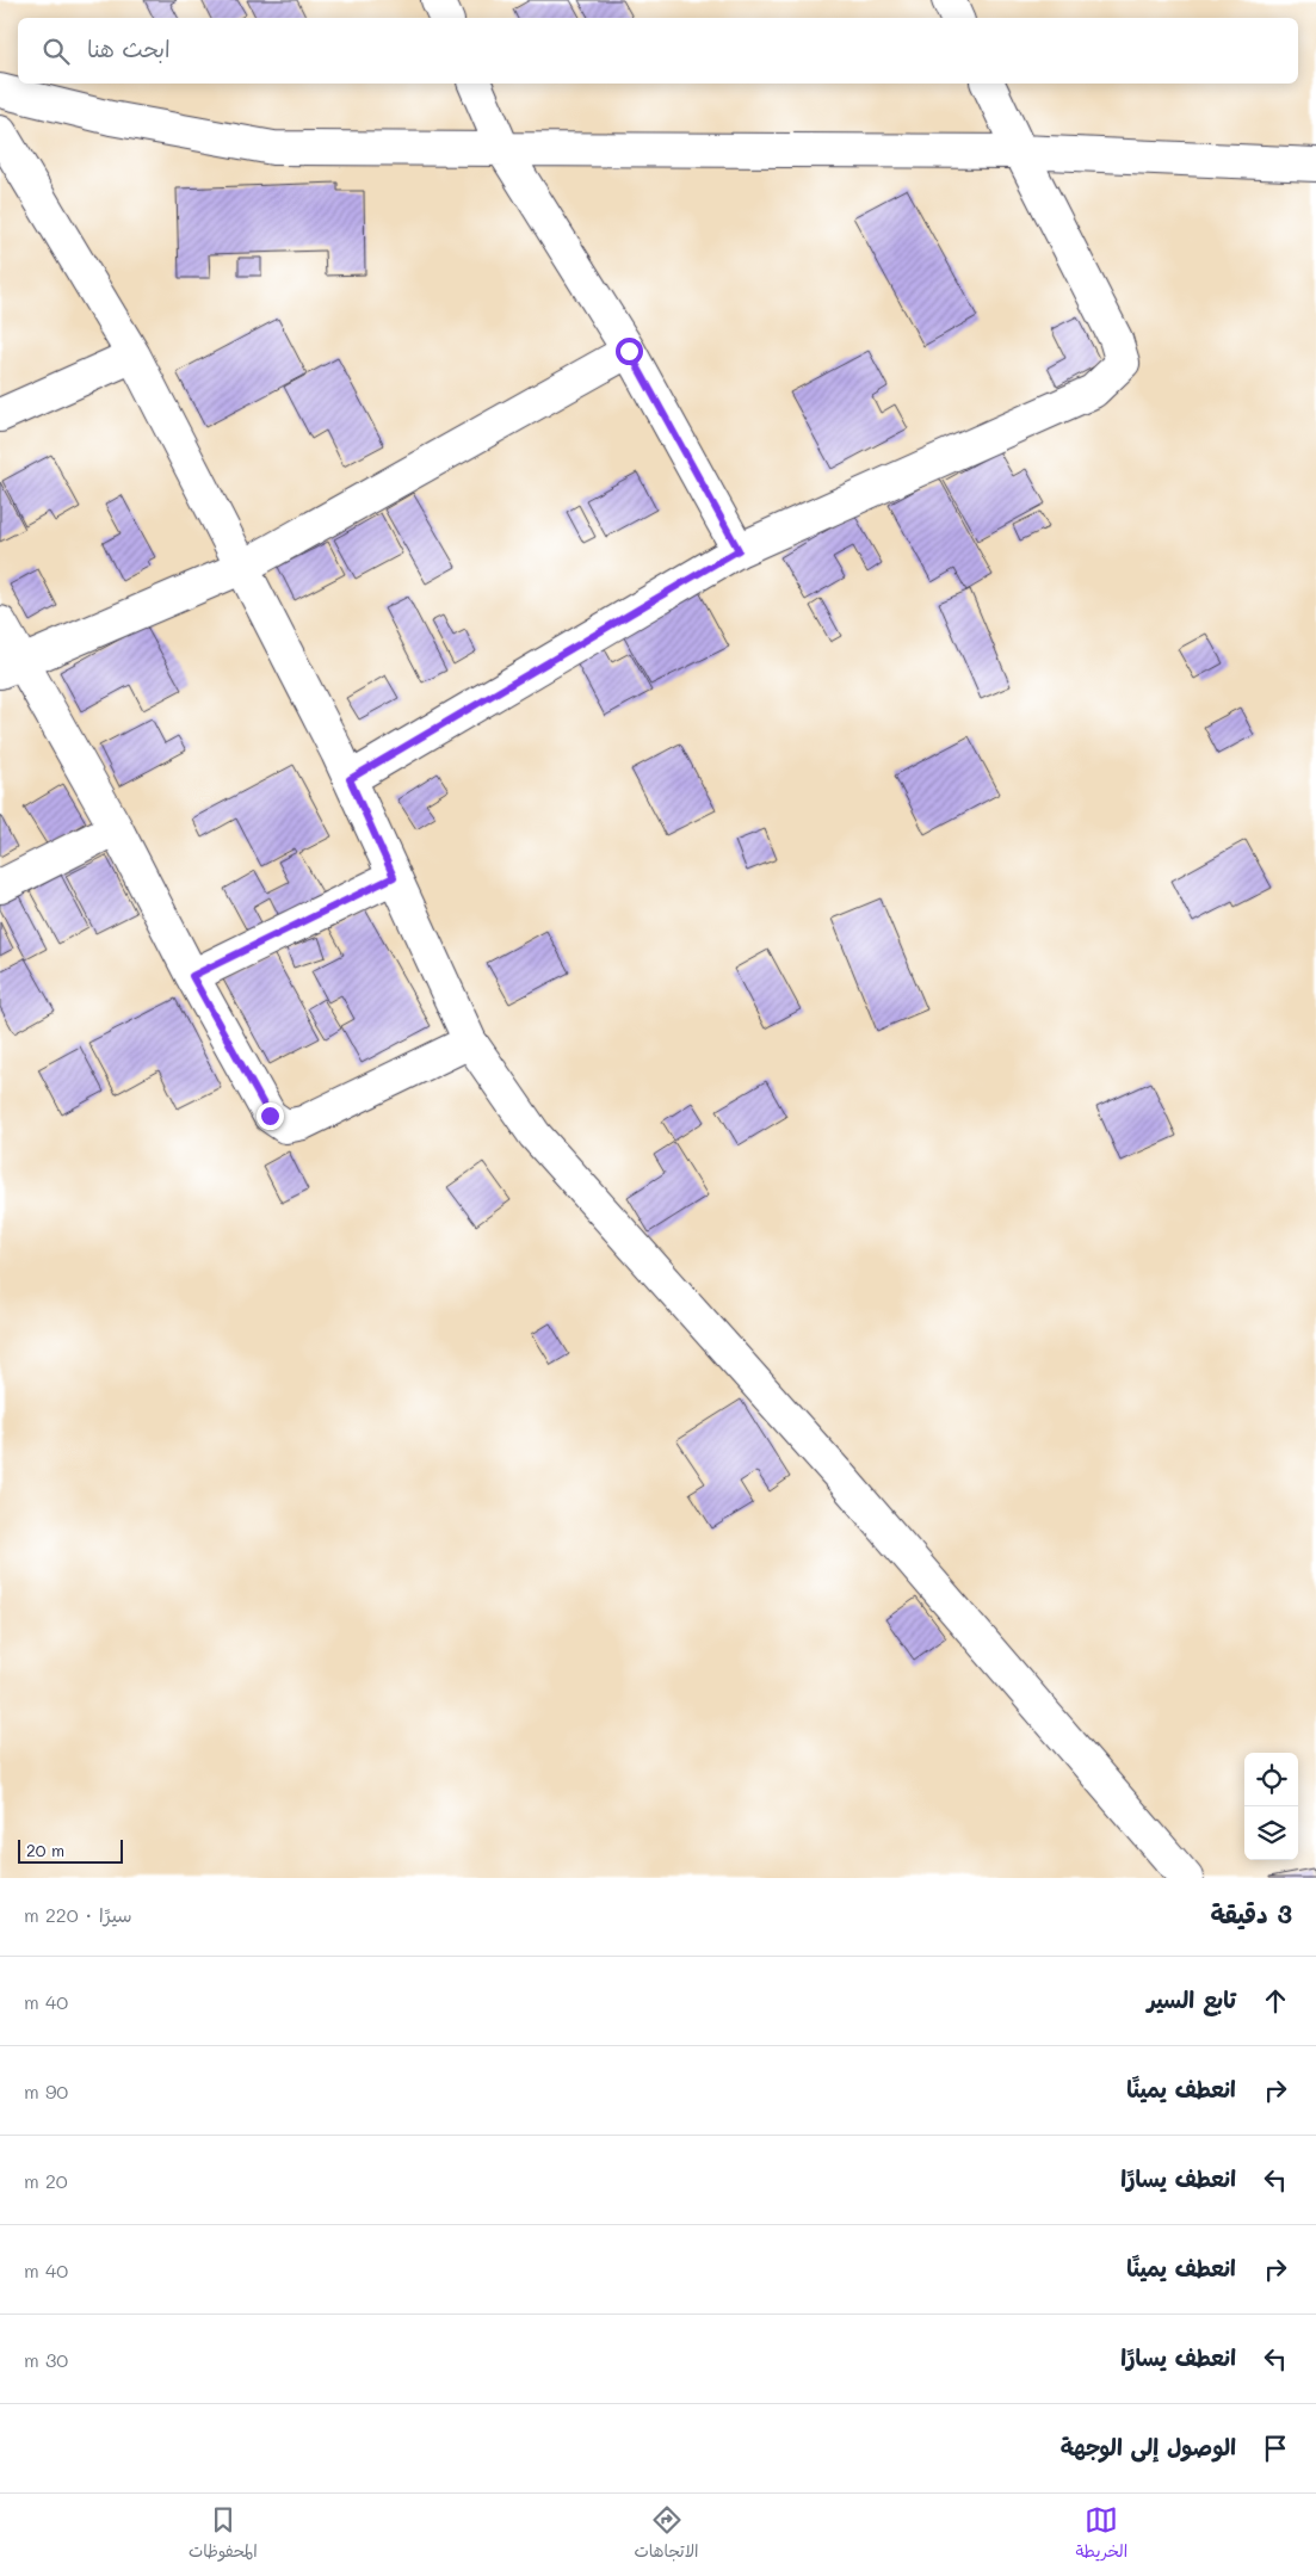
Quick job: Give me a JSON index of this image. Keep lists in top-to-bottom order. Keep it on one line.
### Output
{"scale_bar":"20 m","page":{"search":"ابحث هنا","scale":"20 m","heading":["3 دقيقة","سيرًا · 220 m"],"list":[["تابع السير","40 m"],["انعطف يمينًا","90 m"],["انعطف يسارًا","20 m"],["انعطف يمينًا","40 m"],["انعطف يسارًا","30 m"],"الوصول إلى الوجهة"],"nav":["الخريطة","الاتجاهات","المحفوظات"]}}
